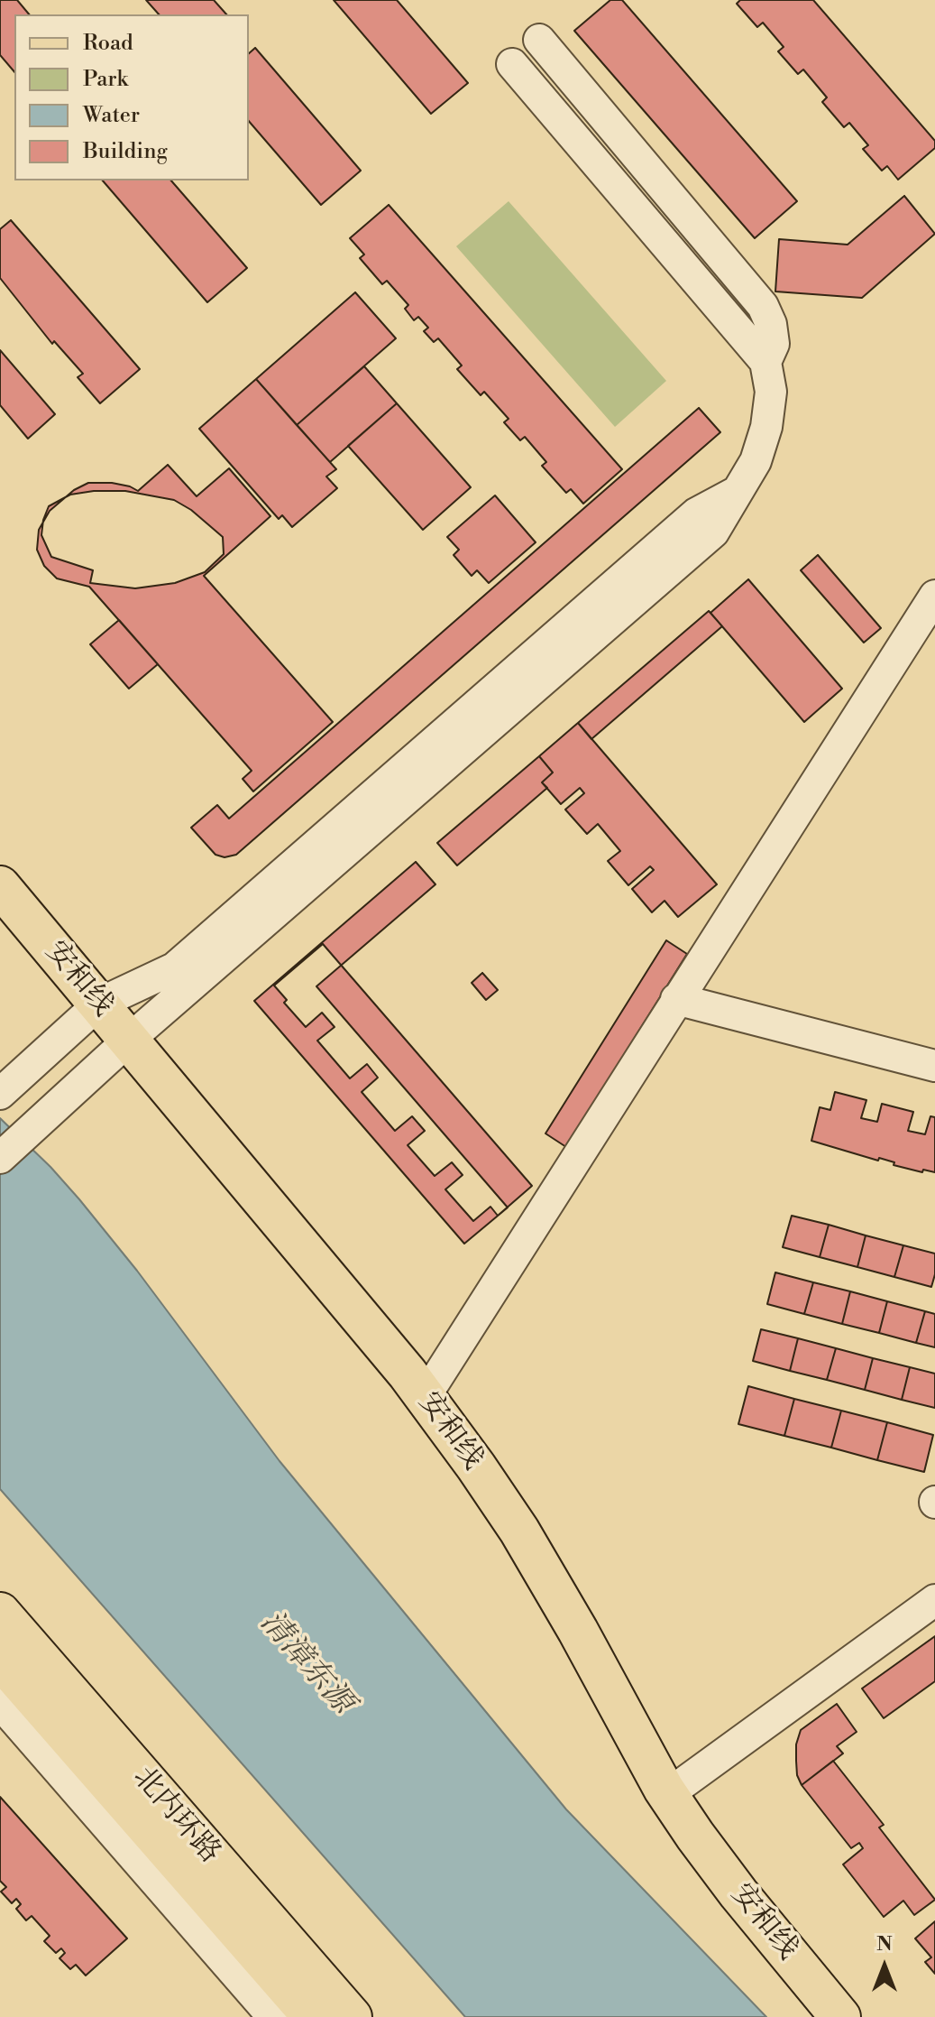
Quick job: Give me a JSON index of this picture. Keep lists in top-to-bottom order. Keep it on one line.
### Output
{"streets":{"main road":["安和线","北内环路"]},"water":["清漳东源"],"legend":["Road","Park","Water","Building"],"north":"top"}
